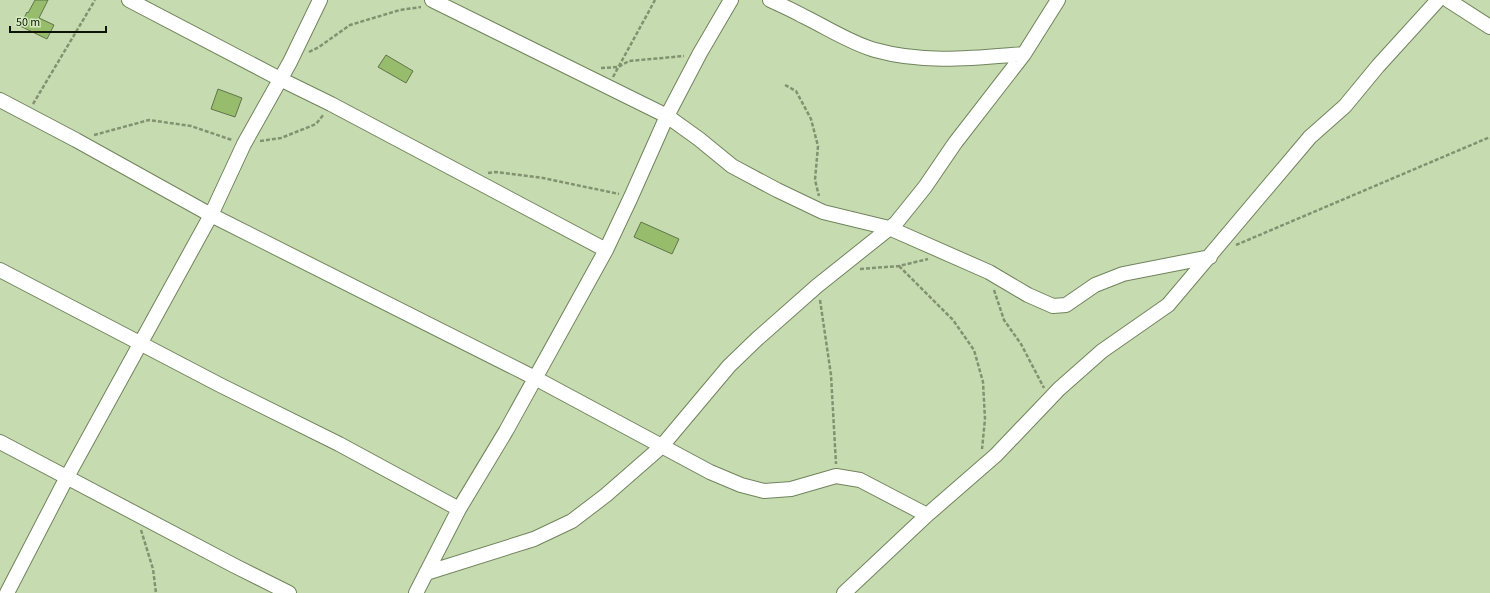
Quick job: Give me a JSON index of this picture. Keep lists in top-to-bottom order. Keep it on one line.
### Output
{"scale_bar":"50 m"}
